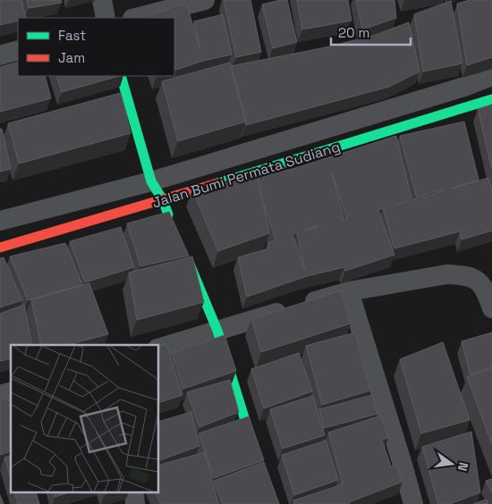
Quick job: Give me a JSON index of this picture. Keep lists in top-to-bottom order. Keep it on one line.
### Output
{"streets":{"street":["Jalan Bumi Permata Sudiang"]},"legend":["Fast","Jam"],"scale_bar":"20 m","north":"right"}
